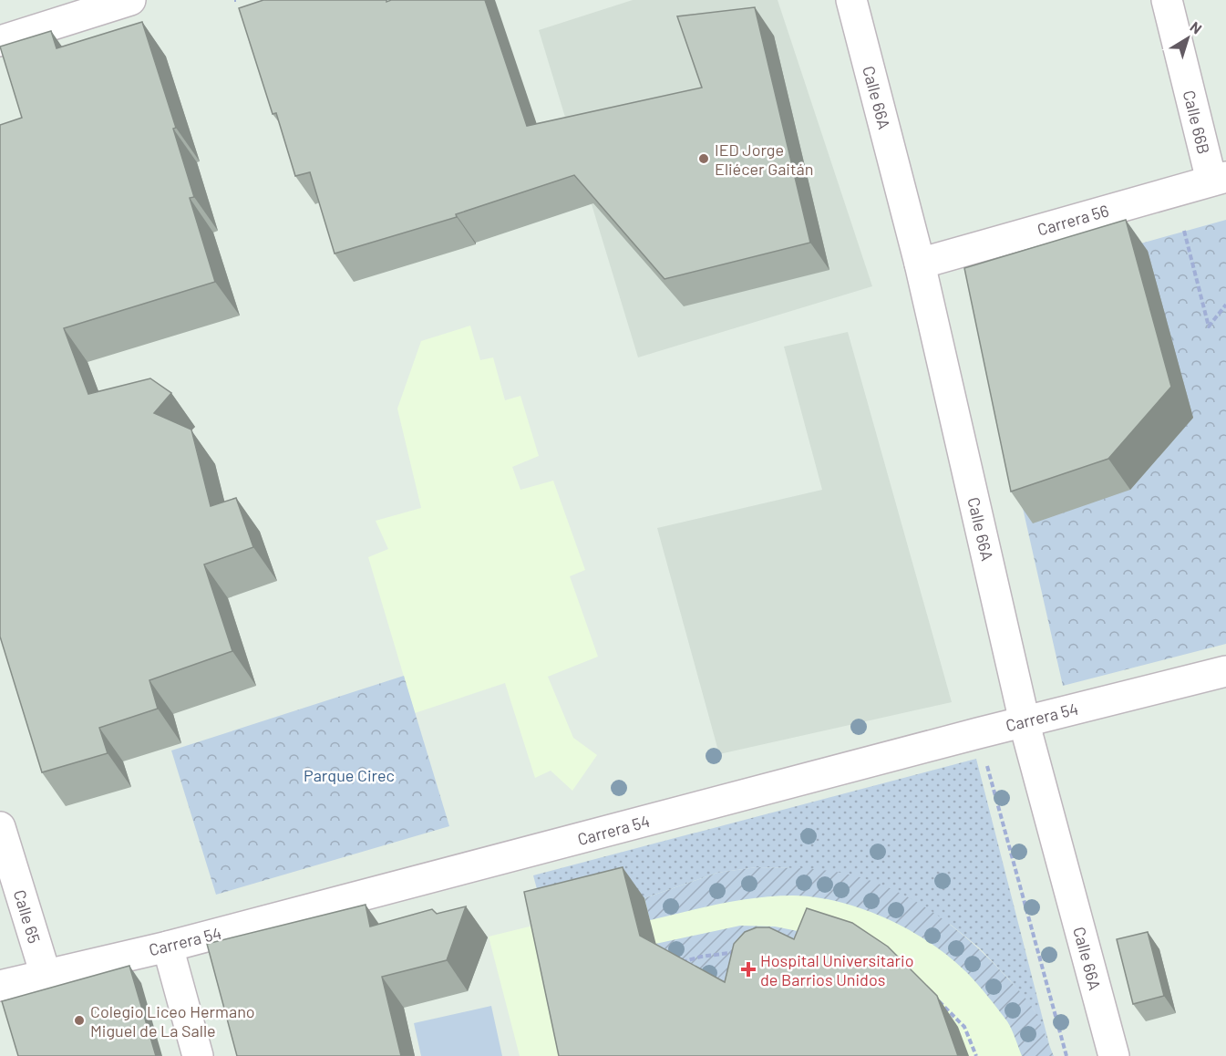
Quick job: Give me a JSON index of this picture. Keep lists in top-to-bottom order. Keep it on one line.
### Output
{"streets":{"street":["Calle 66A","Calle 66B","Carrera 56","Carrera 54","Calle 65"]},"crossings":[["Calle 66A","Carrera 56"],["Calle 66A","Carrera 54"],["Calle 66B","Carrera 56"],["Carrera 54","Calle 65"]],"parks":["Parque Cirec"],"places":{"other":["IED Jorge Eliécer Gaitán","Colegio Liceo Hermano Miguel de La Salle"],"health":["Hospital Universitario de Barrios Unidos"]},"north":"top right"}
